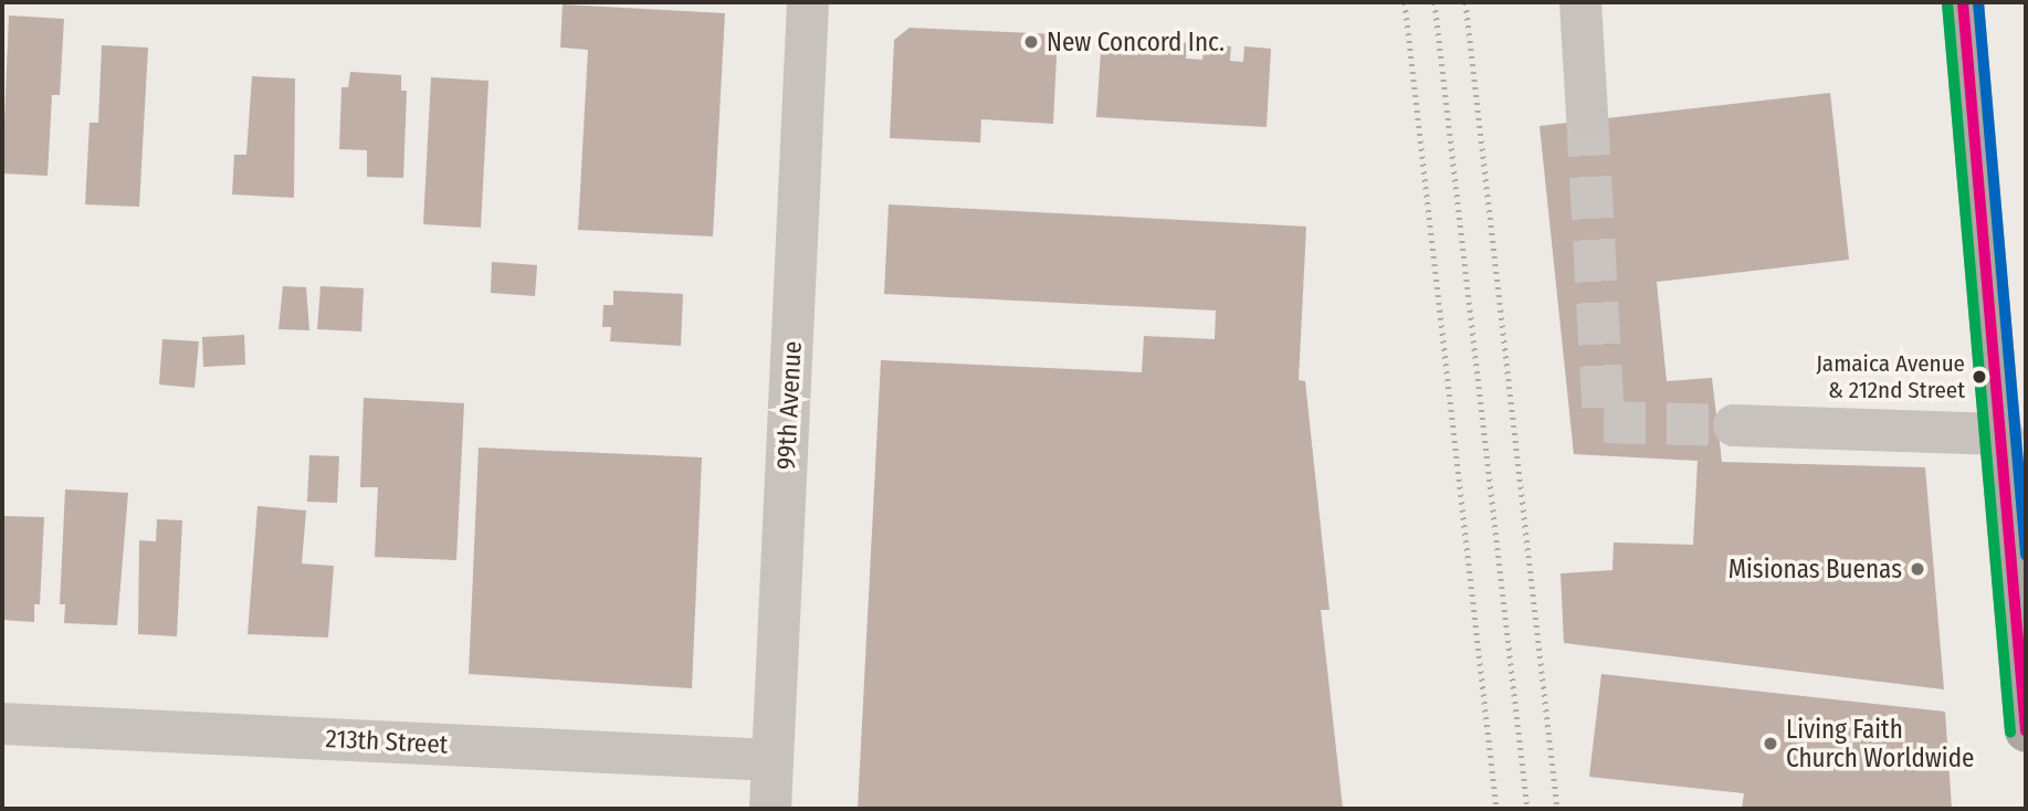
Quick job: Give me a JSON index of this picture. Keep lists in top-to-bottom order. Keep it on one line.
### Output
{"streets":{"street":["99th Avenue","213th Street"]},"crossings":[["99th Avenue","213th Street"]],"places":["New Concord Inc.","Jamaica Avenue & 212nd Street","Misionas Buenas","Living Faith Church Worldwide"]}
